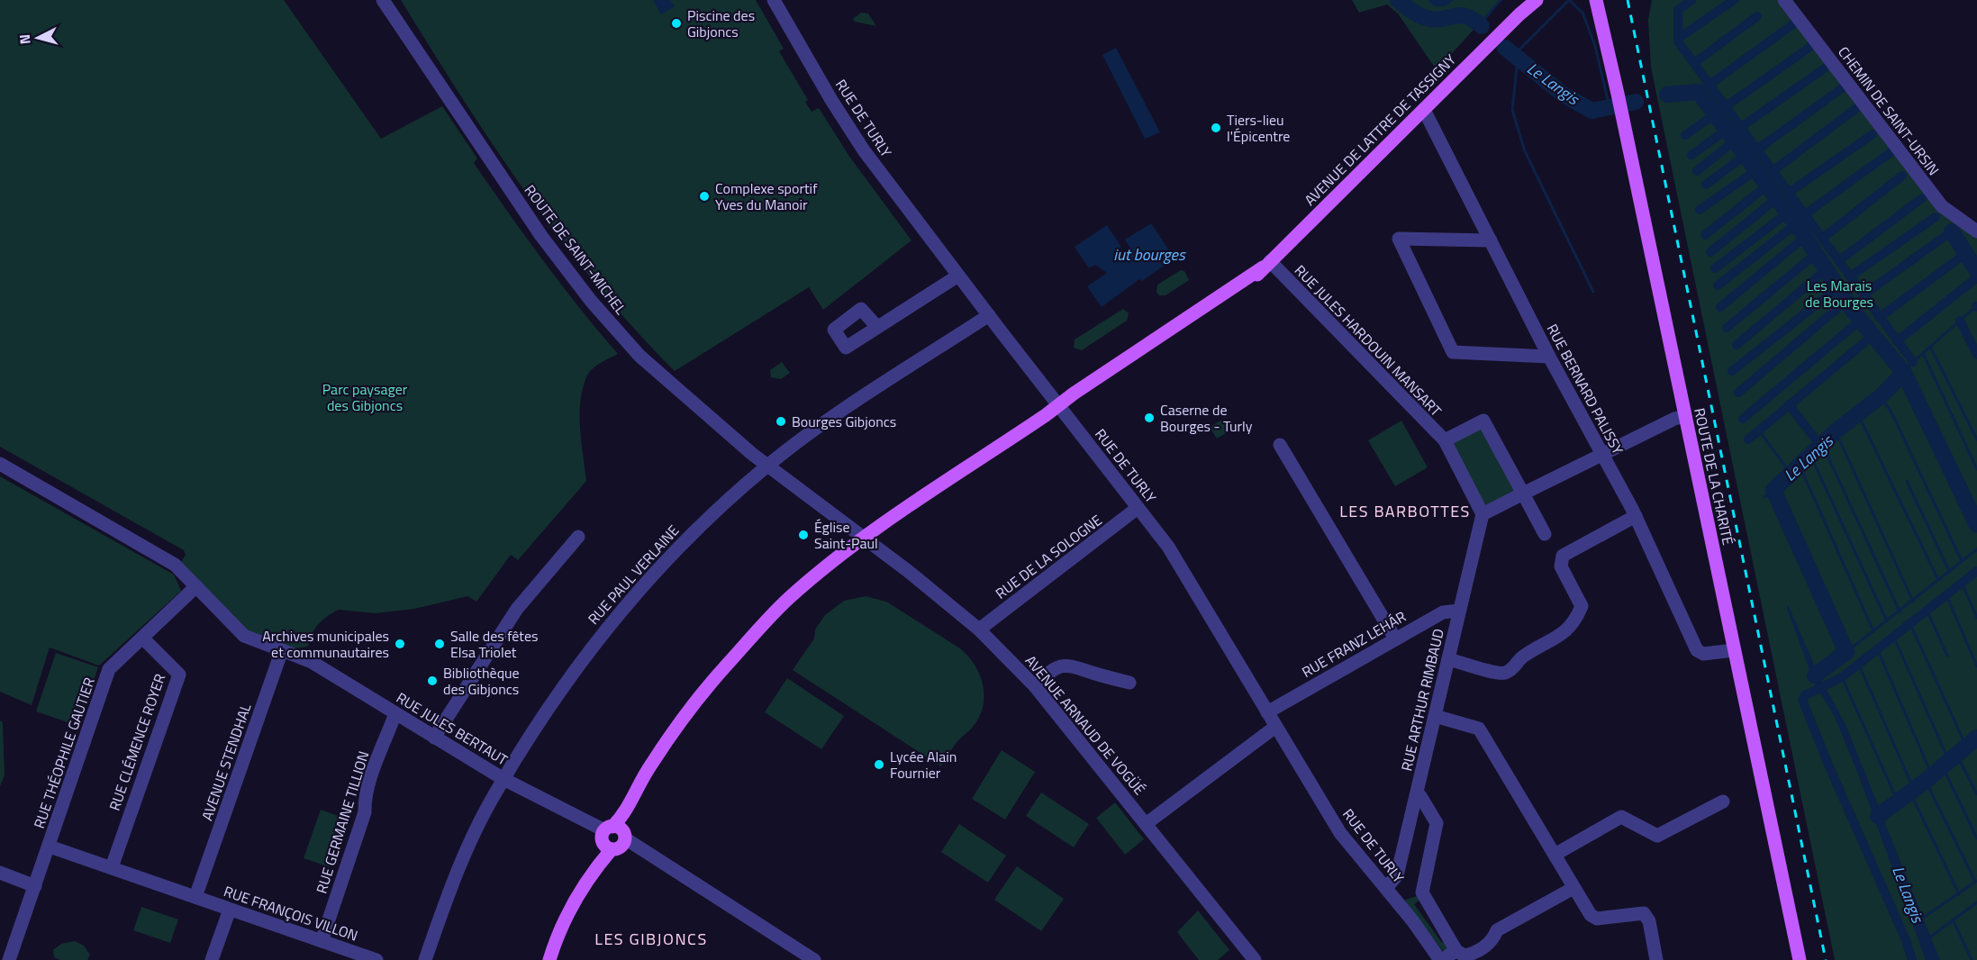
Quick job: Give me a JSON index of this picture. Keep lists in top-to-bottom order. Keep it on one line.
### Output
{"streets":{"main road":["AVENUE DE LATTRE DE TASSIGNY","ROUTE DE LA CHARITÉ"],"street":["CHEMIN DE SAINT-URSIN","RUE DE TURLY","ROUTE DE SAINT-MICHEL","RUE JULES HARDOUIN MANSART","RUE BERNARD PALISSY","RUE DE LA SOLOGNE","RUE PAUL VERLAINE","RUE FRANZ LEHÁR","RUE ARTHUR RIMBAUD","AVENUE ARNAUD DE VOGÜÉ","RUE JULES BERTAUT","RUE CLÉMENCE ROYER","RUE THÉOPHILE GAUTIER","AVENUE STENDHAL","RUE GERMAINE TILLION","RUE FRANÇOIS VILLON"]},"crossings":[["RUE DE TURLY","AVENUE DE LATTRE DE TASSIGNY"],["RUE DE TURLY","RUE DE LA SOLOGNE"],["RUE DE TURLY","RUE PAUL VERLAINE"],["RUE DE TURLY","RUE FRANZ LEHÁR"],["RUE DE TURLY","RUE ARTHUR RIMBAUD"],["AVENUE DE LATTRE DE TASSIGNY","ROUTE DE SAINT-MICHEL"],["AVENUE DE LATTRE DE TASSIGNY","RUE JULES HARDOUIN MANSART"],["AVENUE DE LATTRE DE TASSIGNY","RUE BERNARD PALISSY"],["AVENUE DE LATTRE DE TASSIGNY","AVENUE ARNAUD DE VOGÜÉ"],["AVENUE DE LATTRE DE TASSIGNY","RUE JULES BERTAUT"],["ROUTE DE SAINT-MICHEL","RUE PAUL VERLAINE"],["ROUTE DE SAINT-MICHEL","AVENUE ARNAUD DE VOGÜÉ"],["RUE JULES HARDOUIN MANSART","RUE ARTHUR RIMBAUD"],["RUE BERNARD PALISSY","ROUTE DE LA CHARITÉ"],["RUE DE LA SOLOGNE","AVENUE ARNAUD DE VOGÜÉ"],["RUE PAUL VERLAINE","RUE JULES BERTAUT"],["RUE FRANZ LEHÁR","RUE ARTHUR RIMBAUD"],["RUE JULES BERTAUT","RUE THÉOPHILE GAUTIER"],["RUE JULES BERTAUT","AVENUE STENDHAL"],["RUE JULES BERTAUT","RUE GERMAINE TILLION"],["RUE CLÉMENCE ROYER","RUE THÉOPHILE GAUTIER"],["RUE CLÉMENCE ROYER","RUE FRANÇOIS VILLON"],["RUE THÉOPHILE GAUTIER","RUE FRANÇOIS VILLON"],["AVENUE STENDHAL","RUE FRANÇOIS VILLON"],["RUE GERMAINE TILLION","RUE FRANÇOIS VILLON"]],"districts":["LES BARBOTTES","LES GIBJONCS"],"water":["Le Langis","iut bourges"],"parks":["Les Marais de Bourges","Parc paysager des Gibjoncs"],"places":["Piscine des Gibjoncs","Tiers-lieu l'Épicentre","Complexe sportif Yves du Manoir","Caserne de Bourges - Turly","Bourges Gibjoncs","Église Saint-Paul","Archives municipales et communautaires","Salle des fêtes Elsa Triolet","Bibliothèque des Gibjoncs","Lycée Alain Fournier"],"north":"left"}
